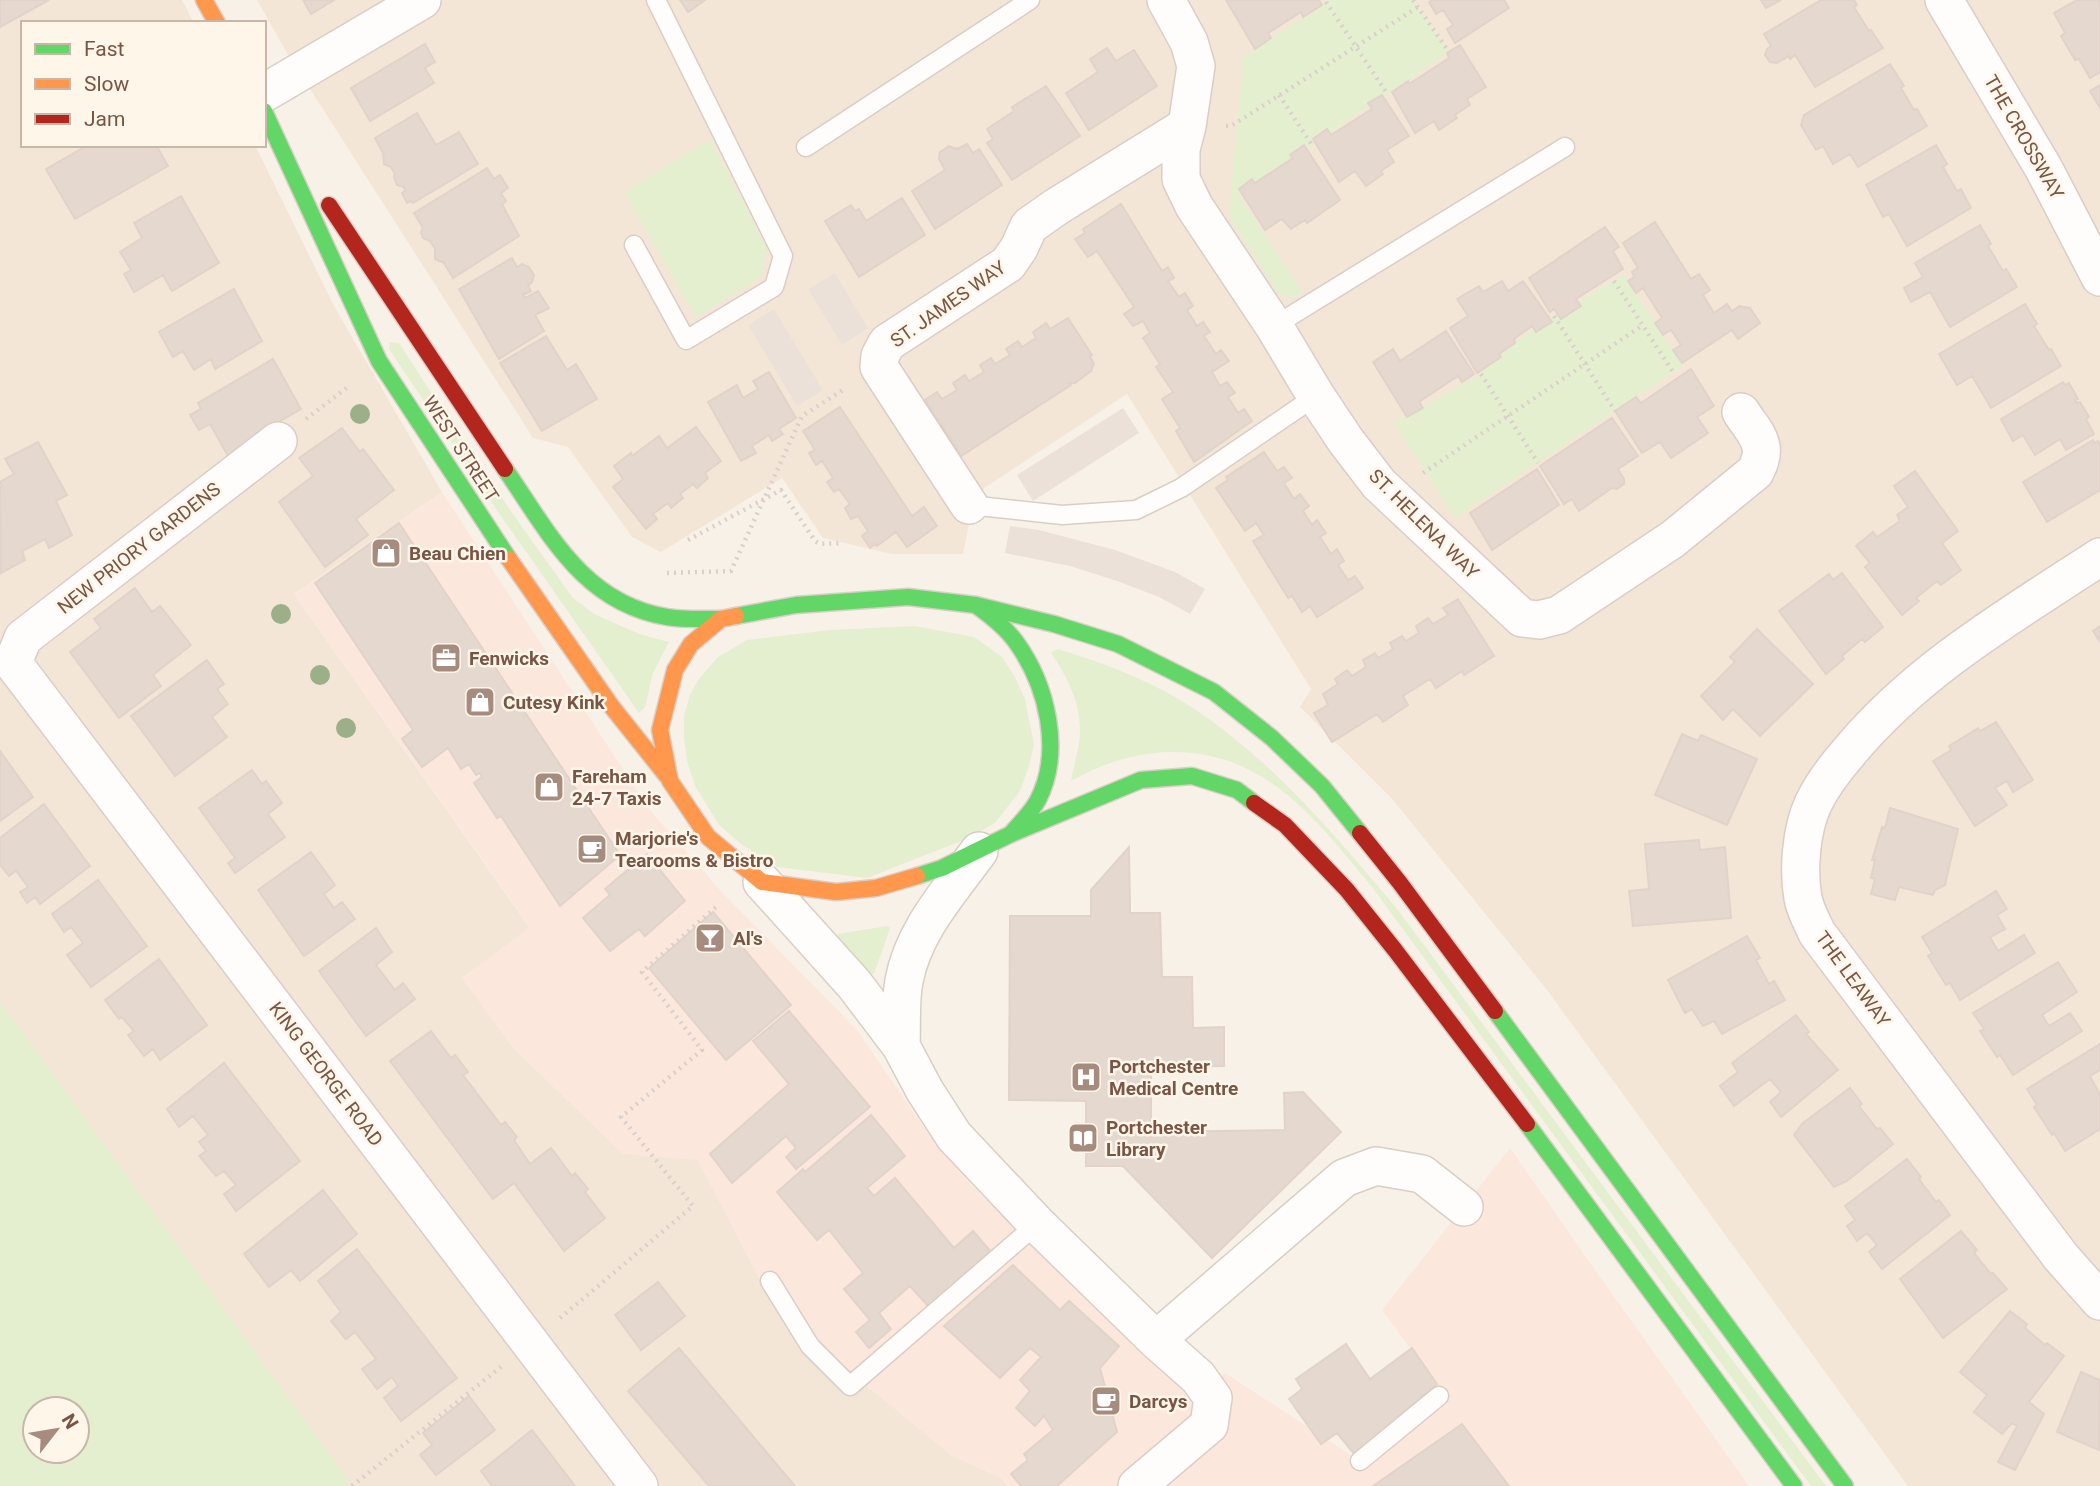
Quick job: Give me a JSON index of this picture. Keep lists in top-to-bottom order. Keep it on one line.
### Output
{"streets":{"main road":["WEST STREET"],"street":["THE CROSSWAY","ST. JAMES WAY","ST. HELENA WAY","NEW PRIORY GARDENS","THE LEAWAY","KING GEORGE ROAD"]},"crossings":[["ST. JAMES WAY","ST. HELENA WAY"],["NEW PRIORY GARDENS","KING GEORGE ROAD"]],"places":{"shop":["Beau Chien","Cutesy Kink","Fareham 24-7 Taxis"],"office":["Fenwicks"],"cafe":["Marjorie's Tearooms & Bistro","Darcys"],"bar":["Al's"],"hospital":["Portchester Medical Centre"],"library":["Portchester Library"]},"legend":["Fast","Slow","Jam"],"north":"top right"}
